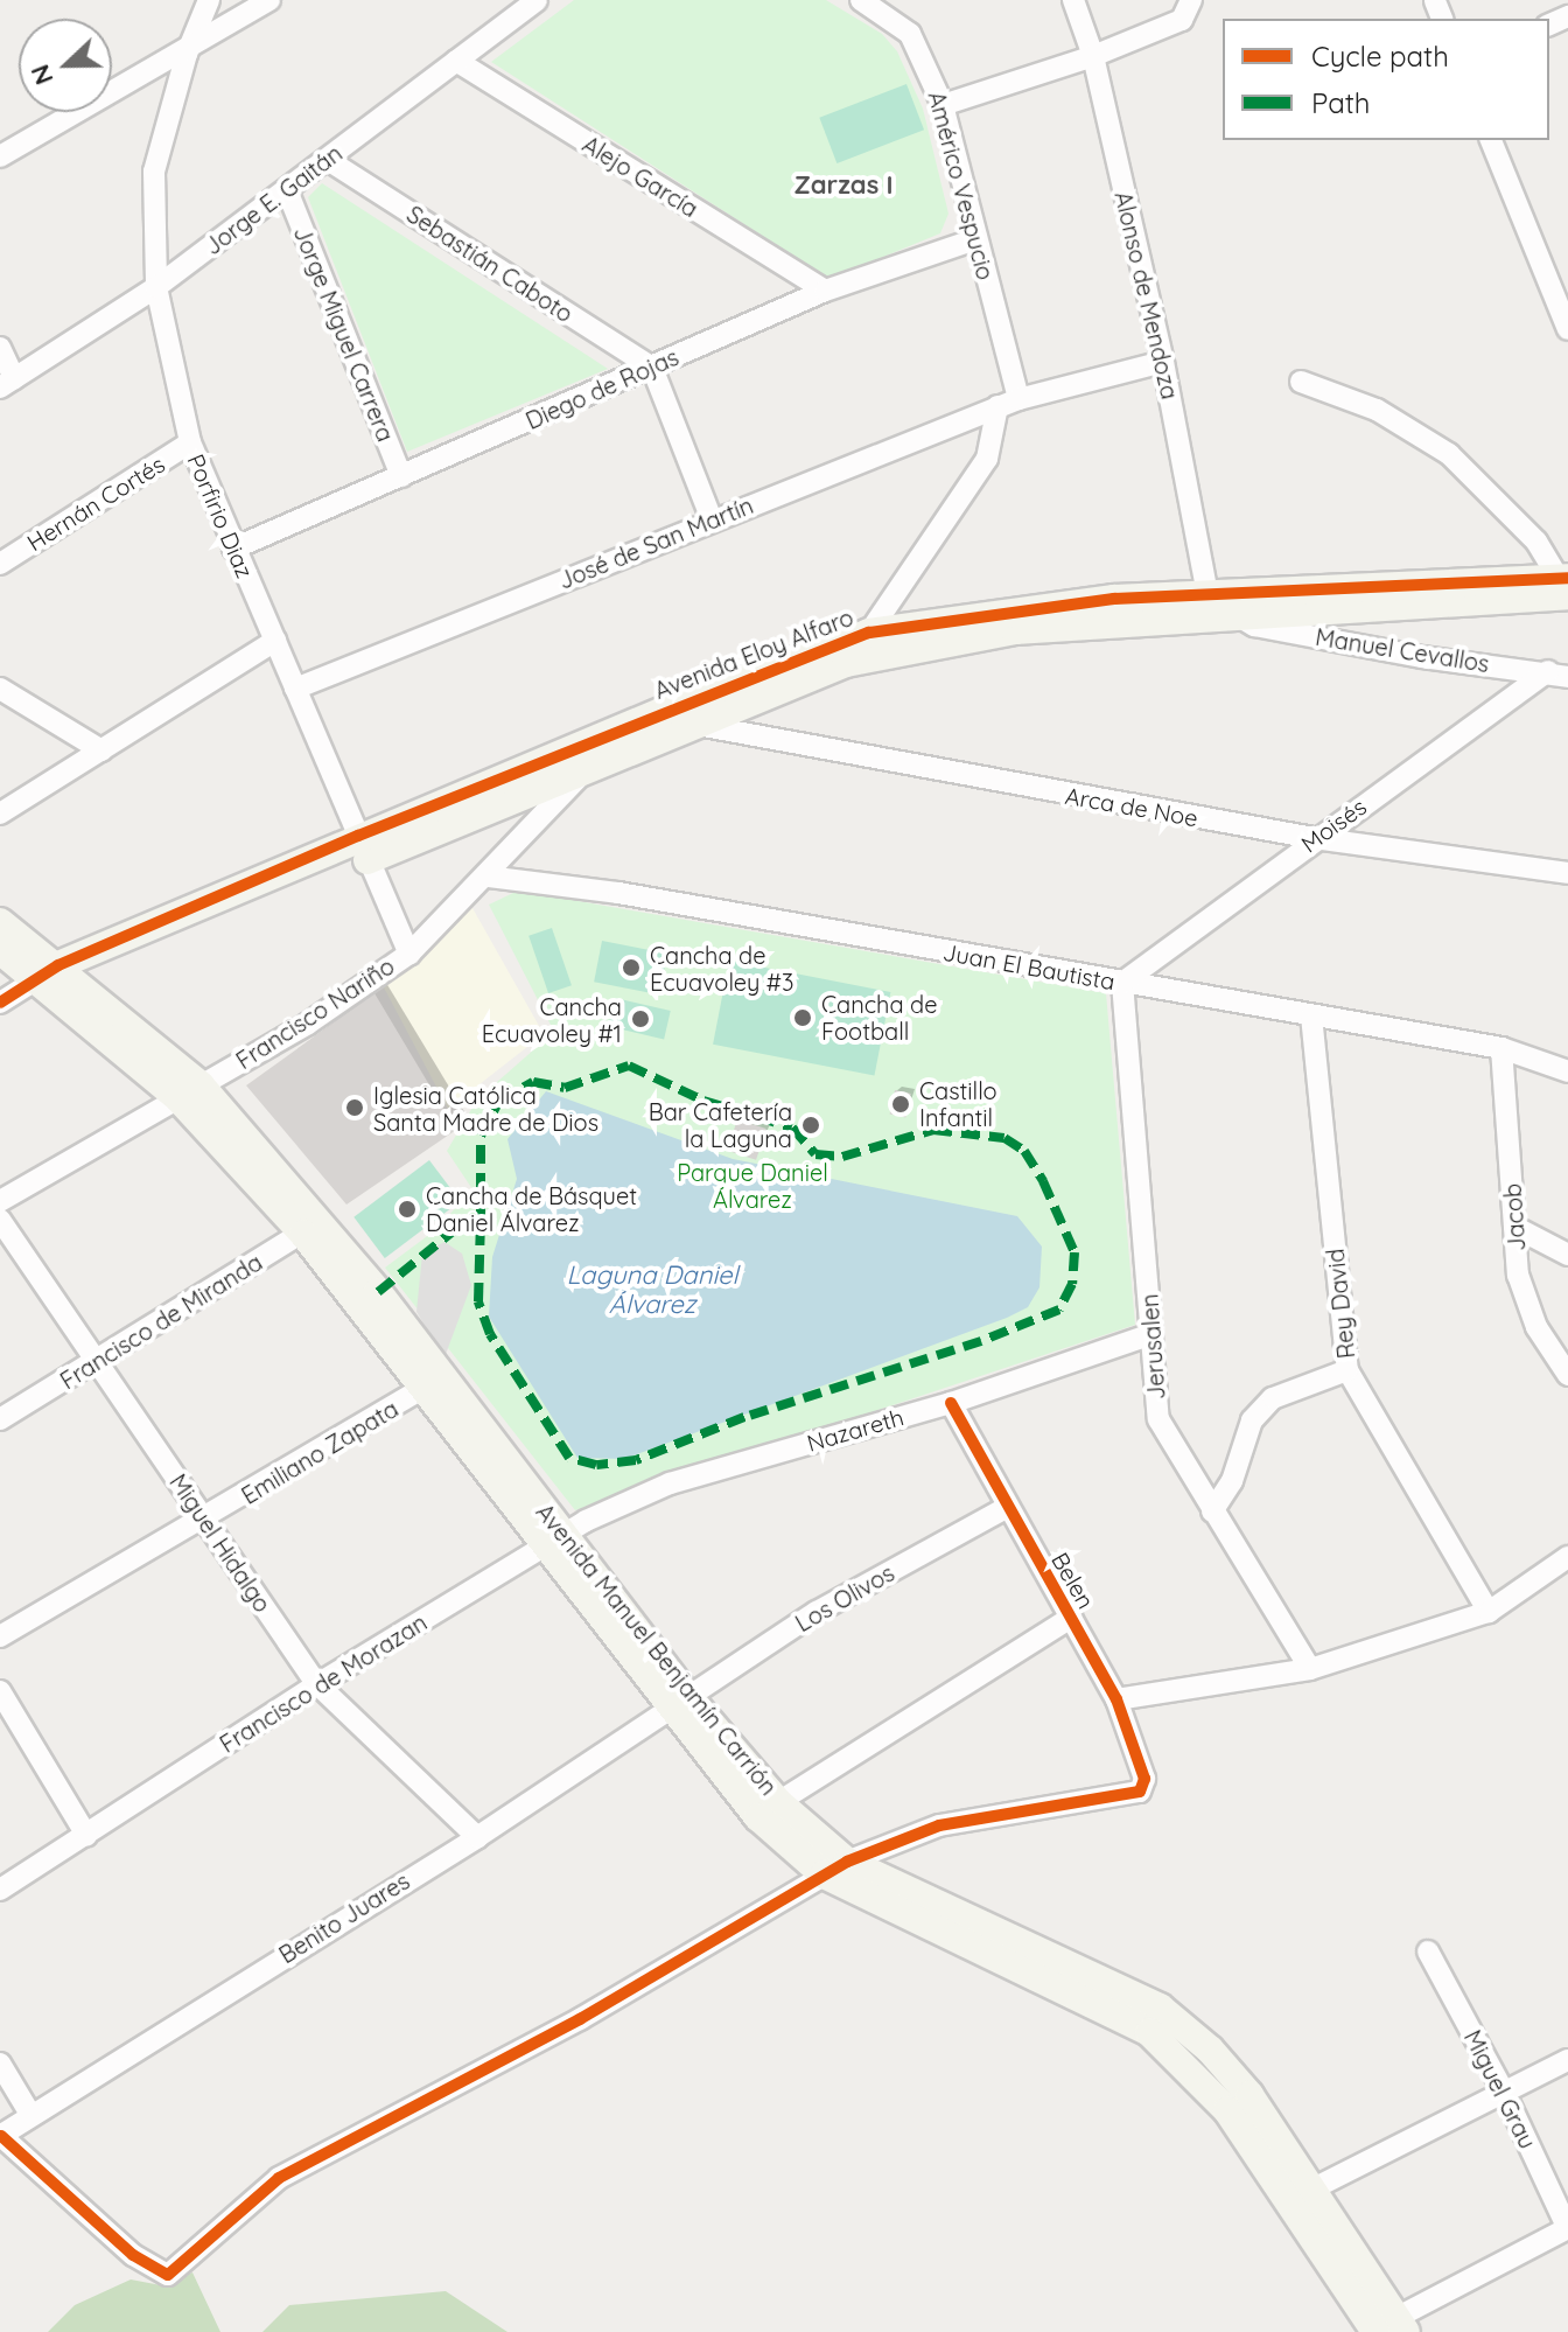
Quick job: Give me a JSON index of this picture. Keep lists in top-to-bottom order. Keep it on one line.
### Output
{"streets":{"street":["Alejo García","Américo Vespucio","Jorge E. Gaitán","Sebastián Caboto","Alonso de Mendoza","Jorge Miguel Carrera","Diego de Rojas","Hernán Cortés","Porfirio Diaz","José de San Martín","Manuel Cevallos","Avenida Eloy Alfaro","Arca de Noe","Moisés","Juan El Bautista","Francisco Nariño","Jacob","Rey David","Francisco de Miranda","Jerusalen","Nazareth","Emiliano Zapata","Miguel Hidalgo","Belen","Los Olivos","Avenida Manuel Benjamín Carrión","Francisco de Morazan","Benito Juares","Miguel Grau"]},"crossings":[["Alejo García","Jorge E. Gaitán"],["Alejo García","Diego de Rojas"],["Américo Vespucio","Diego de Rojas"],["Américo Vespucio","José de San Martín"],["Américo Vespucio","Avenida Eloy Alfaro"],["Jorge E. Gaitán","Sebastián Caboto"],["Jorge E. Gaitán","Jorge Miguel Carrera"],["Jorge E. Gaitán","Porfirio Diaz"],["Sebastián Caboto","Diego de Rojas"],["Alonso de Mendoza","José de San Martín"],["Alonso de Mendoza","Avenida Eloy Alfaro"],["Jorge Miguel Carrera","Diego de Rojas"],["Diego de Rojas","Porfirio Diaz"],["Hernán Cortés","Porfirio Diaz"],["Porfirio Diaz","José de San Martín"],["Porfirio Diaz","Avenida Eloy Alfaro"],["Porfirio Diaz","Francisco Nariño"],["Manuel Cevallos","Avenida Eloy Alfaro"],["Manuel Cevallos","Moisés"],["Avenida Eloy Alfaro","Arca de Noe"],["Avenida Eloy Alfaro","Francisco Nariño"],["Avenida Eloy Alfaro","Avenida Manuel Benjamín Carrión"],["Arca de Noe","Moisés"],["Moisés","Juan El Bautista"],["Moisés","Jerusalen"],["Juan El Bautista","Francisco Nariño"],["Juan El Bautista","Jacob"],["Juan El Bautista","Rey David"],["Juan El Bautista","Jerusalen"],["Francisco Nariño","Avenida Manuel Benjamín Carrión"],["Francisco de Miranda","Miguel Hidalgo"],["Francisco de Miranda","Avenida Manuel Benjamín Carrión"],["Jerusalen","Nazareth"],["Nazareth","Belen"],["Nazareth","Avenida Manuel Benjamín Carrión"],["Nazareth","Francisco de Morazan"],["Emiliano Zapata","Miguel Hidalgo"],["Emiliano Zapata","Avenida Manuel Benjamín Carrión"],["Miguel Hidalgo","Francisco de Morazan"],["Miguel Hidalgo","Benito Juares"],["Belen","Los Olivos"],["Belen","Avenida Manuel Benjamín Carrión"],["Los Olivos","Avenida Manuel Benjamín Carrión"],["Los Olivos","Benito Juares"],["Avenida Manuel Benjamín Carrión","Francisco de Morazan"],["Avenida Manuel Benjamín Carrión","Benito Juares"]],"districts":["Zarzas I"],"water":["Laguna Daniel Álvarez"],"parks":["Parque Daniel Álvarez"],"places":["Cancha de Ecuavoley #3","Cancha de Football","Cancha Ecuavoley #1","Castillo Infantil","Iglesia Católica Santa Madre de Dios","Bar Cafetería la Laguna","Cancha de Básquet Daniel Álvarez"],"legend":["Cycle path","Path"],"north":"left"}
